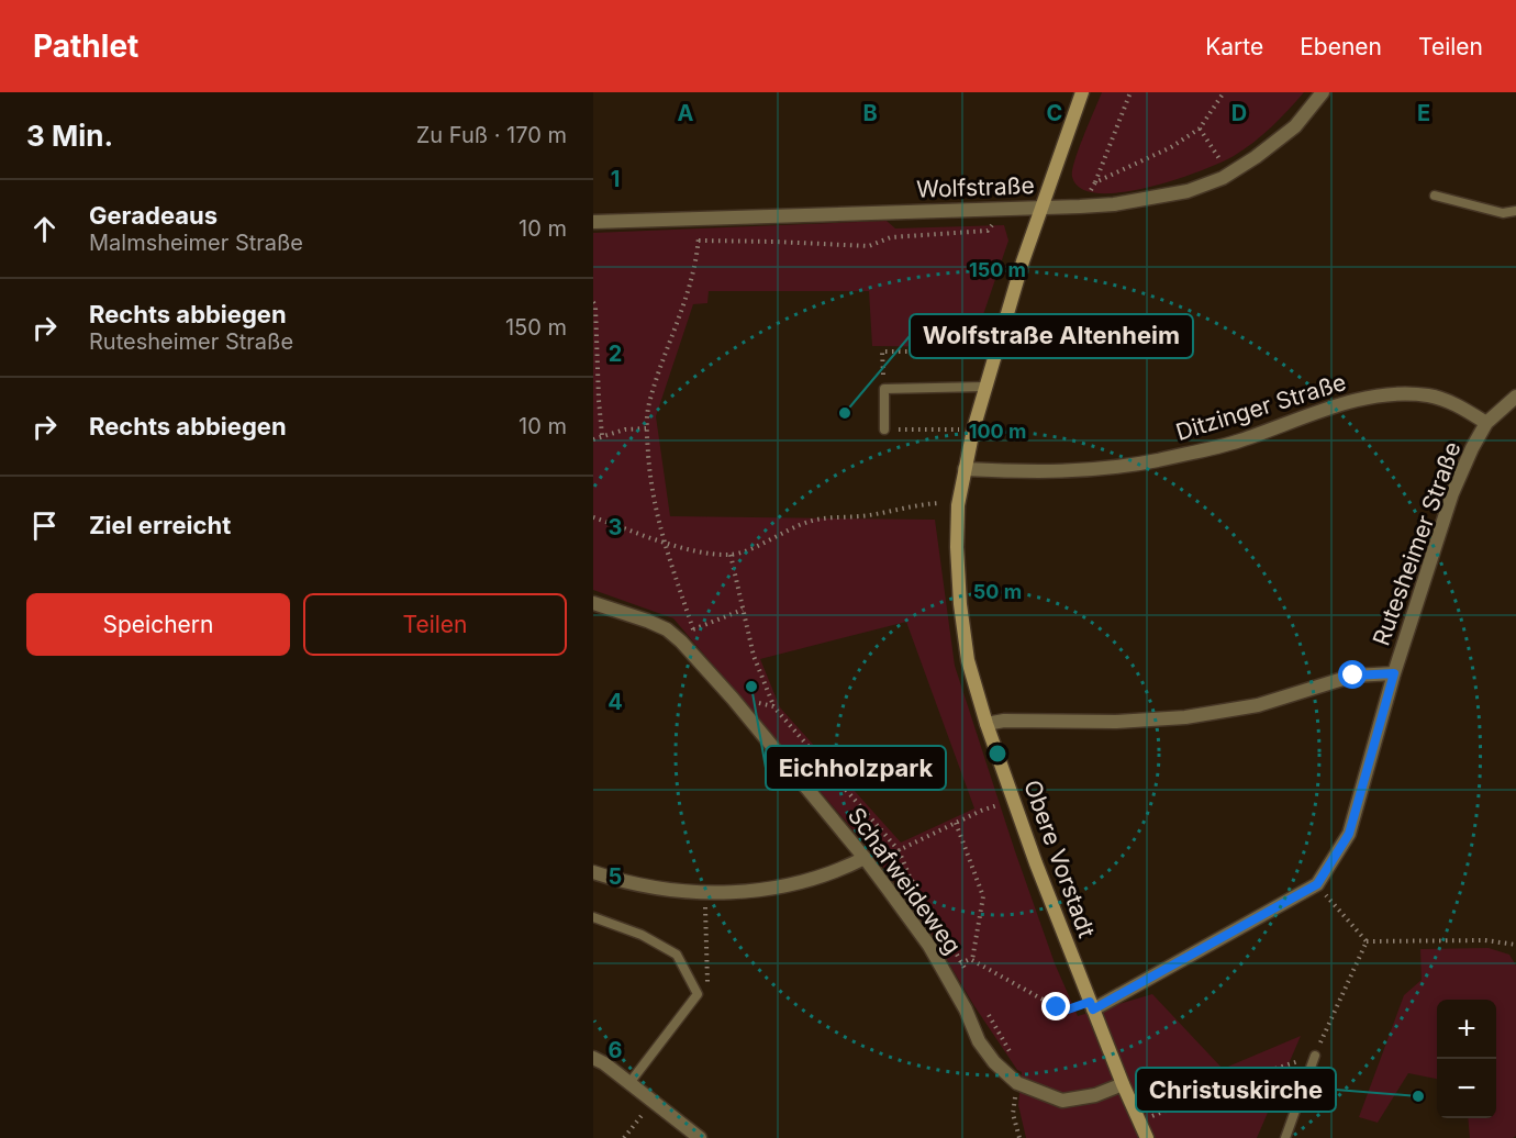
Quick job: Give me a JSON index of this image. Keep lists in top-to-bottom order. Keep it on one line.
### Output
{"streets":{"main road":["Obere Vorstadt"],"street":["Wolfstraße","Ditzinger Straße","Rutesheimer Straße","Schafweideweg"]},"crossings":[["Wolfstraße","Obere Vorstadt"],["Ditzinger Straße","Rutesheimer Straße"],["Ditzinger Straße","Obere Vorstadt"],["Rutesheimer Straße","Obere Vorstadt"],["Obere Vorstadt","Schafweideweg"]],"places":["Wolfstraße Altenheim","Eichholzpark","Christuskirche"],"page":{"header":"Pathlet","nav":["Karte","Ebenen","Teilen"],"heading":["3 Min.","Zu Fuß · 170 m"],"list":[["Geradeaus","Malmsheimer Straße","10 m"],["Rechts abbiegen","Rutesheimer Straße","150 m"],["Rechts abbiegen","10 m"],"Ziel erreicht"],"buttons":["Speichern","Teilen"],"map_buttons":["+","−"]},"grid":{"columns":["A","B","C","D","E"],"rows":["1","2","3","4","5","6"]},"rings":["150 m","100 m","50 m"]}
